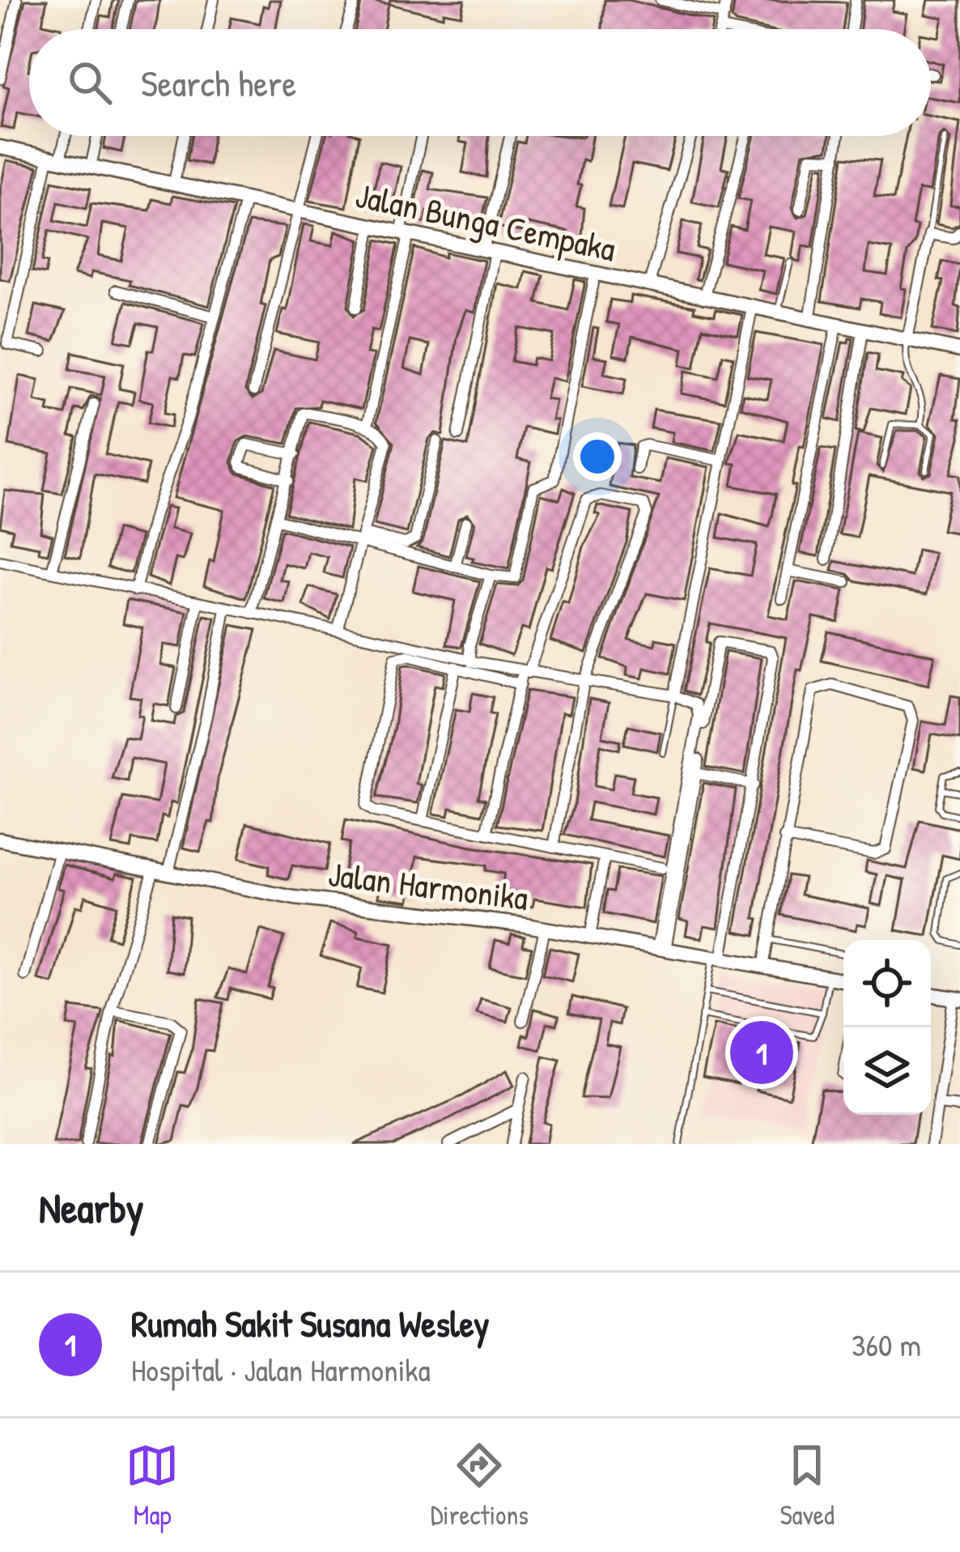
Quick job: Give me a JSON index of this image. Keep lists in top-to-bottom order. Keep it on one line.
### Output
{"streets":{"street":["Jalan Bunga Cempaka","Jalan Harmonika"]},"page":{"search":"Search here","pins":"1","heading":"Nearby","list":[{"mark":"1","name":"Rumah Sakit Susana Wesley","note":"Hospital · Jalan Harmonika","value":"360 m"}],"nav":["Map","Directions","Saved"]}}
